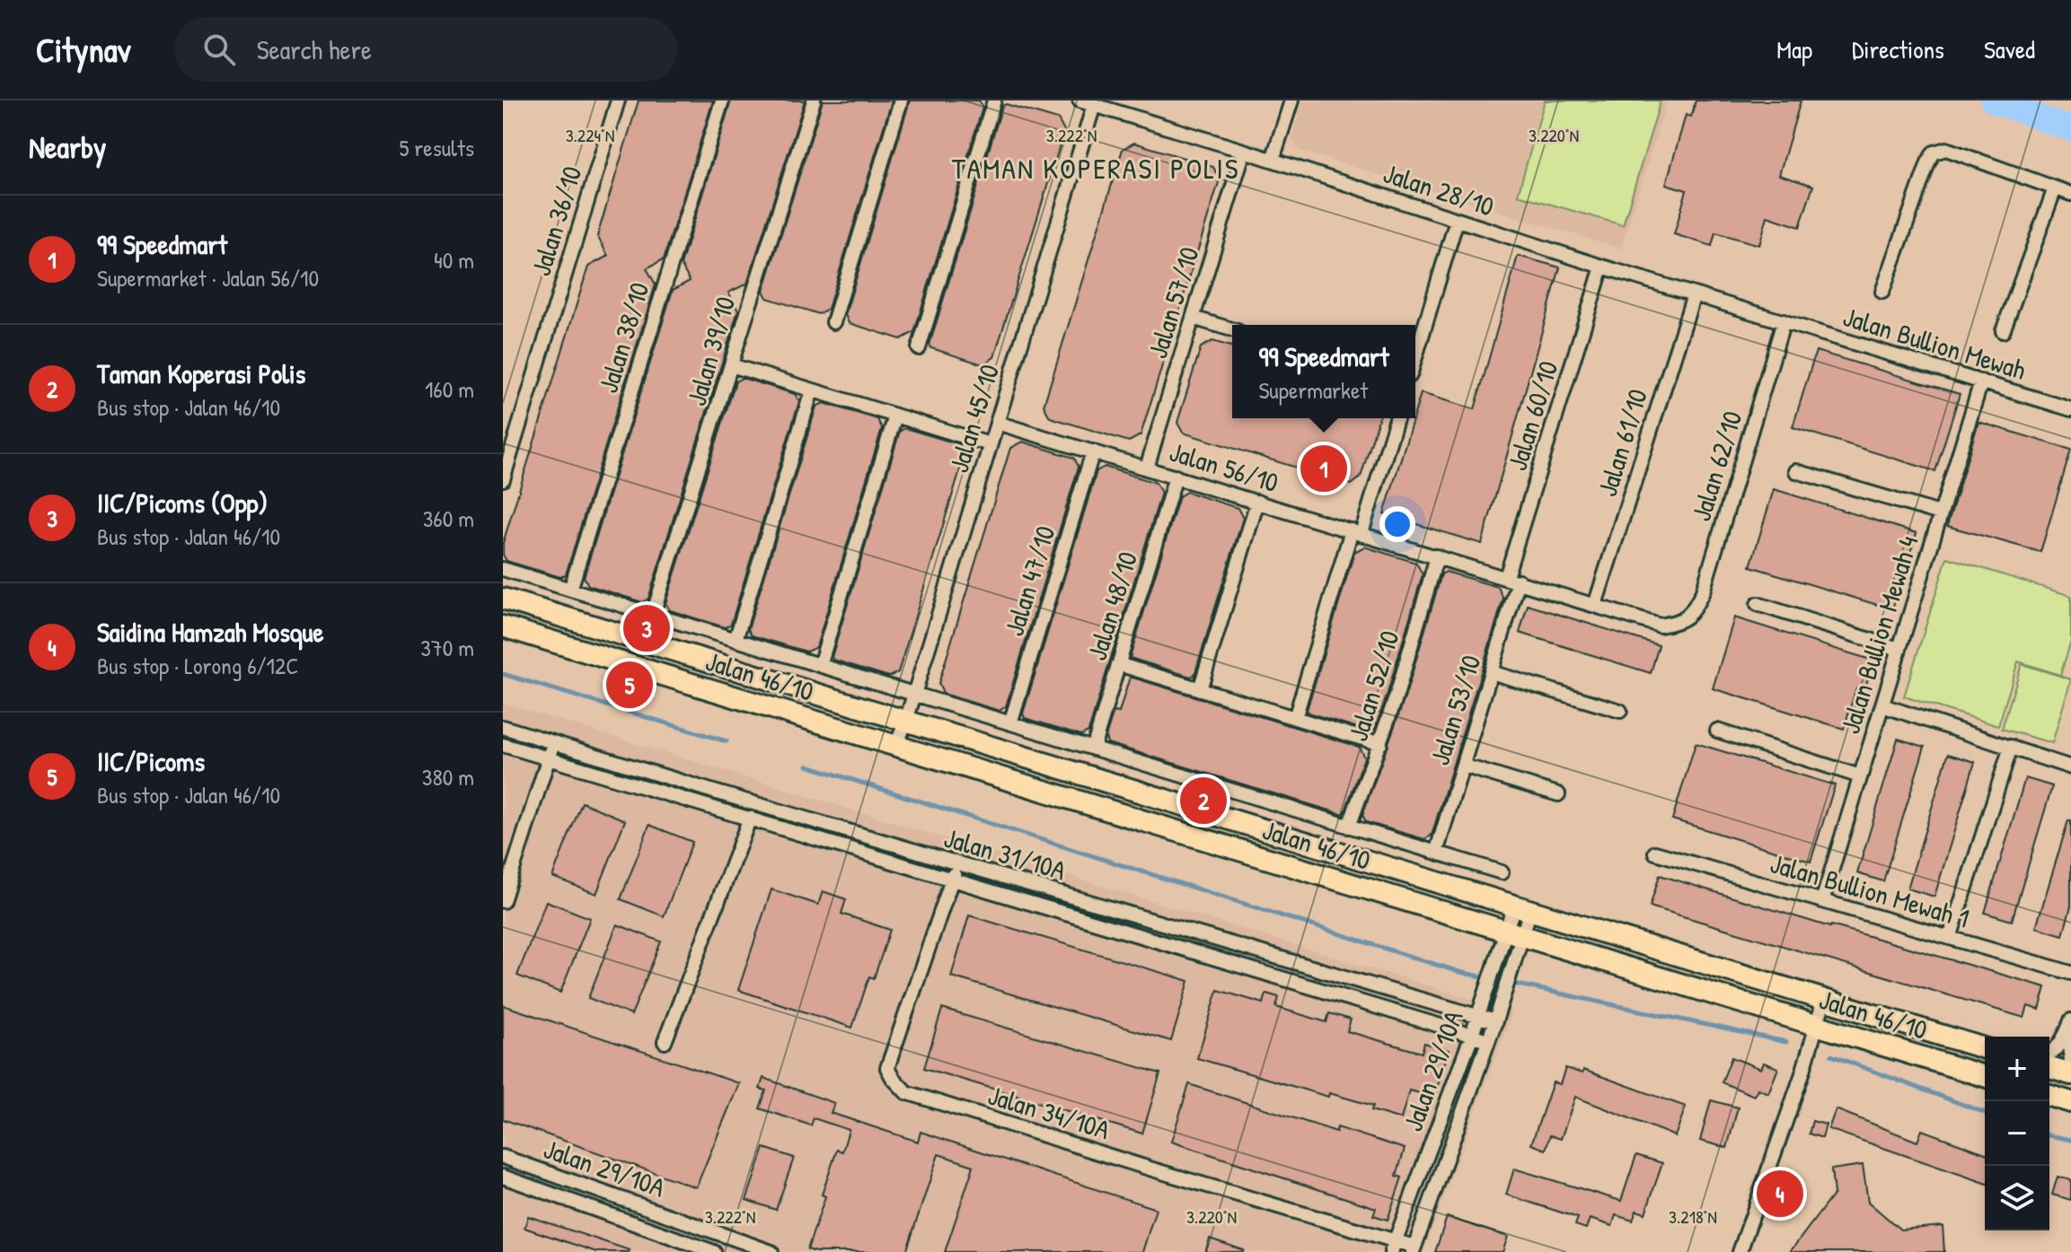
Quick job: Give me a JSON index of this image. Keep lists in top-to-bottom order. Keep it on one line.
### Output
{"streets":{"main road":["Jalan 46/10"],"street":["Jalan 28/10","Jalan 36/10","Jalan 57/10","Jalan 38/10","Jalan Bullion Mewah","Jalan 39/10","Jalan 60/10","Jalan 45/10","Jalan 61/10","Jalan 62/10","Jalan 56/10","Jalan 47/10","Jalan 48/10","Jalan Bullion Mewah 4","Jalan 52/10","Jalan 53/10","Jalan 31/10A","Jalan Bullion Mewah 1","Jalan 29/10A","Jalan 34/10A"]},"crossings":[["Jalan 28/10","Jalan 57/10"],["Jalan 28/10","Jalan Bullion Mewah"],["Jalan 28/10","Jalan 60/10"],["Jalan 28/10","Jalan 45/10"],["Jalan 28/10","Jalan 61/10"],["Jalan 28/10","Jalan 62/10"],["Jalan 57/10","Jalan 56/10"],["Jalan 38/10","Jalan 46/10"],["Jalan Bullion Mewah","Jalan 62/10"],["Jalan Bullion Mewah","Jalan Bullion Mewah 4"],["Jalan 39/10","Jalan 46/10"],["Jalan 60/10","Jalan 56/10"],["Jalan 60/10","Jalan 53/10"],["Jalan 45/10","Jalan 56/10"],["Jalan 45/10","Jalan 46/10"],["Jalan 61/10","Jalan 56/10"],["Jalan 62/10","Jalan 56/10"],["Jalan 56/10","Jalan 47/10"],["Jalan 56/10","Jalan 48/10"],["Jalan 56/10","Jalan 52/10"],["Jalan 56/10","Jalan 53/10"],["Jalan 47/10","Jalan 46/10"],["Jalan 48/10","Jalan 46/10"],["Jalan Bullion Mewah 4","Jalan Bullion Mewah 1"],["Jalan 46/10","Jalan 52/10"],["Jalan 46/10","Jalan 53/10"],["Jalan 46/10","Jalan 29/10A"],["Jalan 31/10A","Jalan 29/10A"],["Jalan 31/10A","Jalan 34/10A"],["Jalan 29/10A","Jalan 34/10A"]],"districts":["TAMAN KOPERASI POLIS"],"page":{"header":"Citynav","search":"Search here","nav":["Map","Directions","Saved"],"heading":["Nearby","5 results"],"list":[{"mark":"1","name":"99 Speedmart","note":"Supermarket · Jalan 56/10","value":"40 m"},{"mark":"2","name":"Taman Koperasi Polis","note":"Bus stop · Jalan 46/10","value":"160 m"},{"mark":"3","name":"IIC/Picoms (Opp)","note":"Bus stop · Jalan 46/10","value":"360 m"},{"mark":"4","name":"Saidina Hamzah Mosque","note":"Bus stop · Lorong 6/12C","value":"370 m"},{"mark":"5","name":"IIC/Picoms","note":"Bus stop · Jalan 46/10","value":"380 m"}],"popup":["99 Speedmart","Supermarket"],"pins":["1","3","5","2","4"],"map_buttons":["+","−"]},"coordinates":["3.224°N","3.222°N","3.220°N","3.218°N"]}
